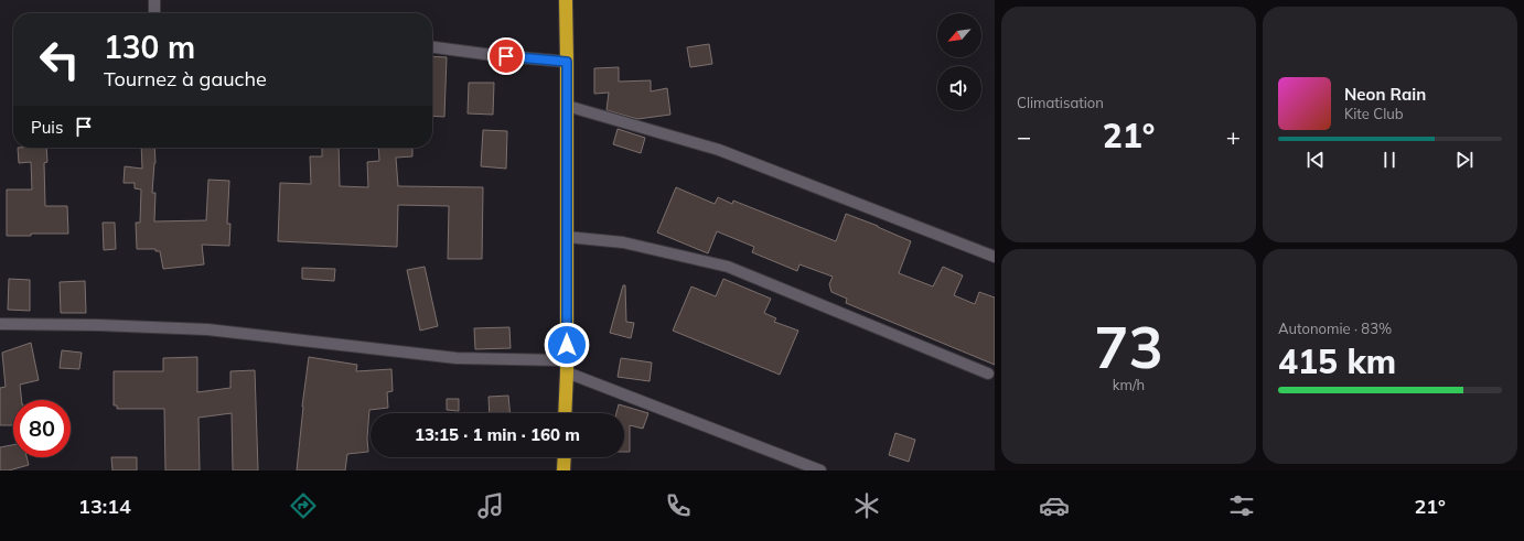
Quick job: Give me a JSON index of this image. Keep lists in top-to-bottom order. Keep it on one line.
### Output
{"north":"bottom left","page":{"tile":["Climatisation",["73","km/h"],["Autonomie · 83%","415 km"]],"turn":["130 m","Tournez à gauche"],"song":["Neon Rain","Kite Club"],"then":"Puis","heat":["−","21°","+"],"limit":"80","trip":"13:15 · 1 min · 160 m","tabs":["13:14","21°"]}}
